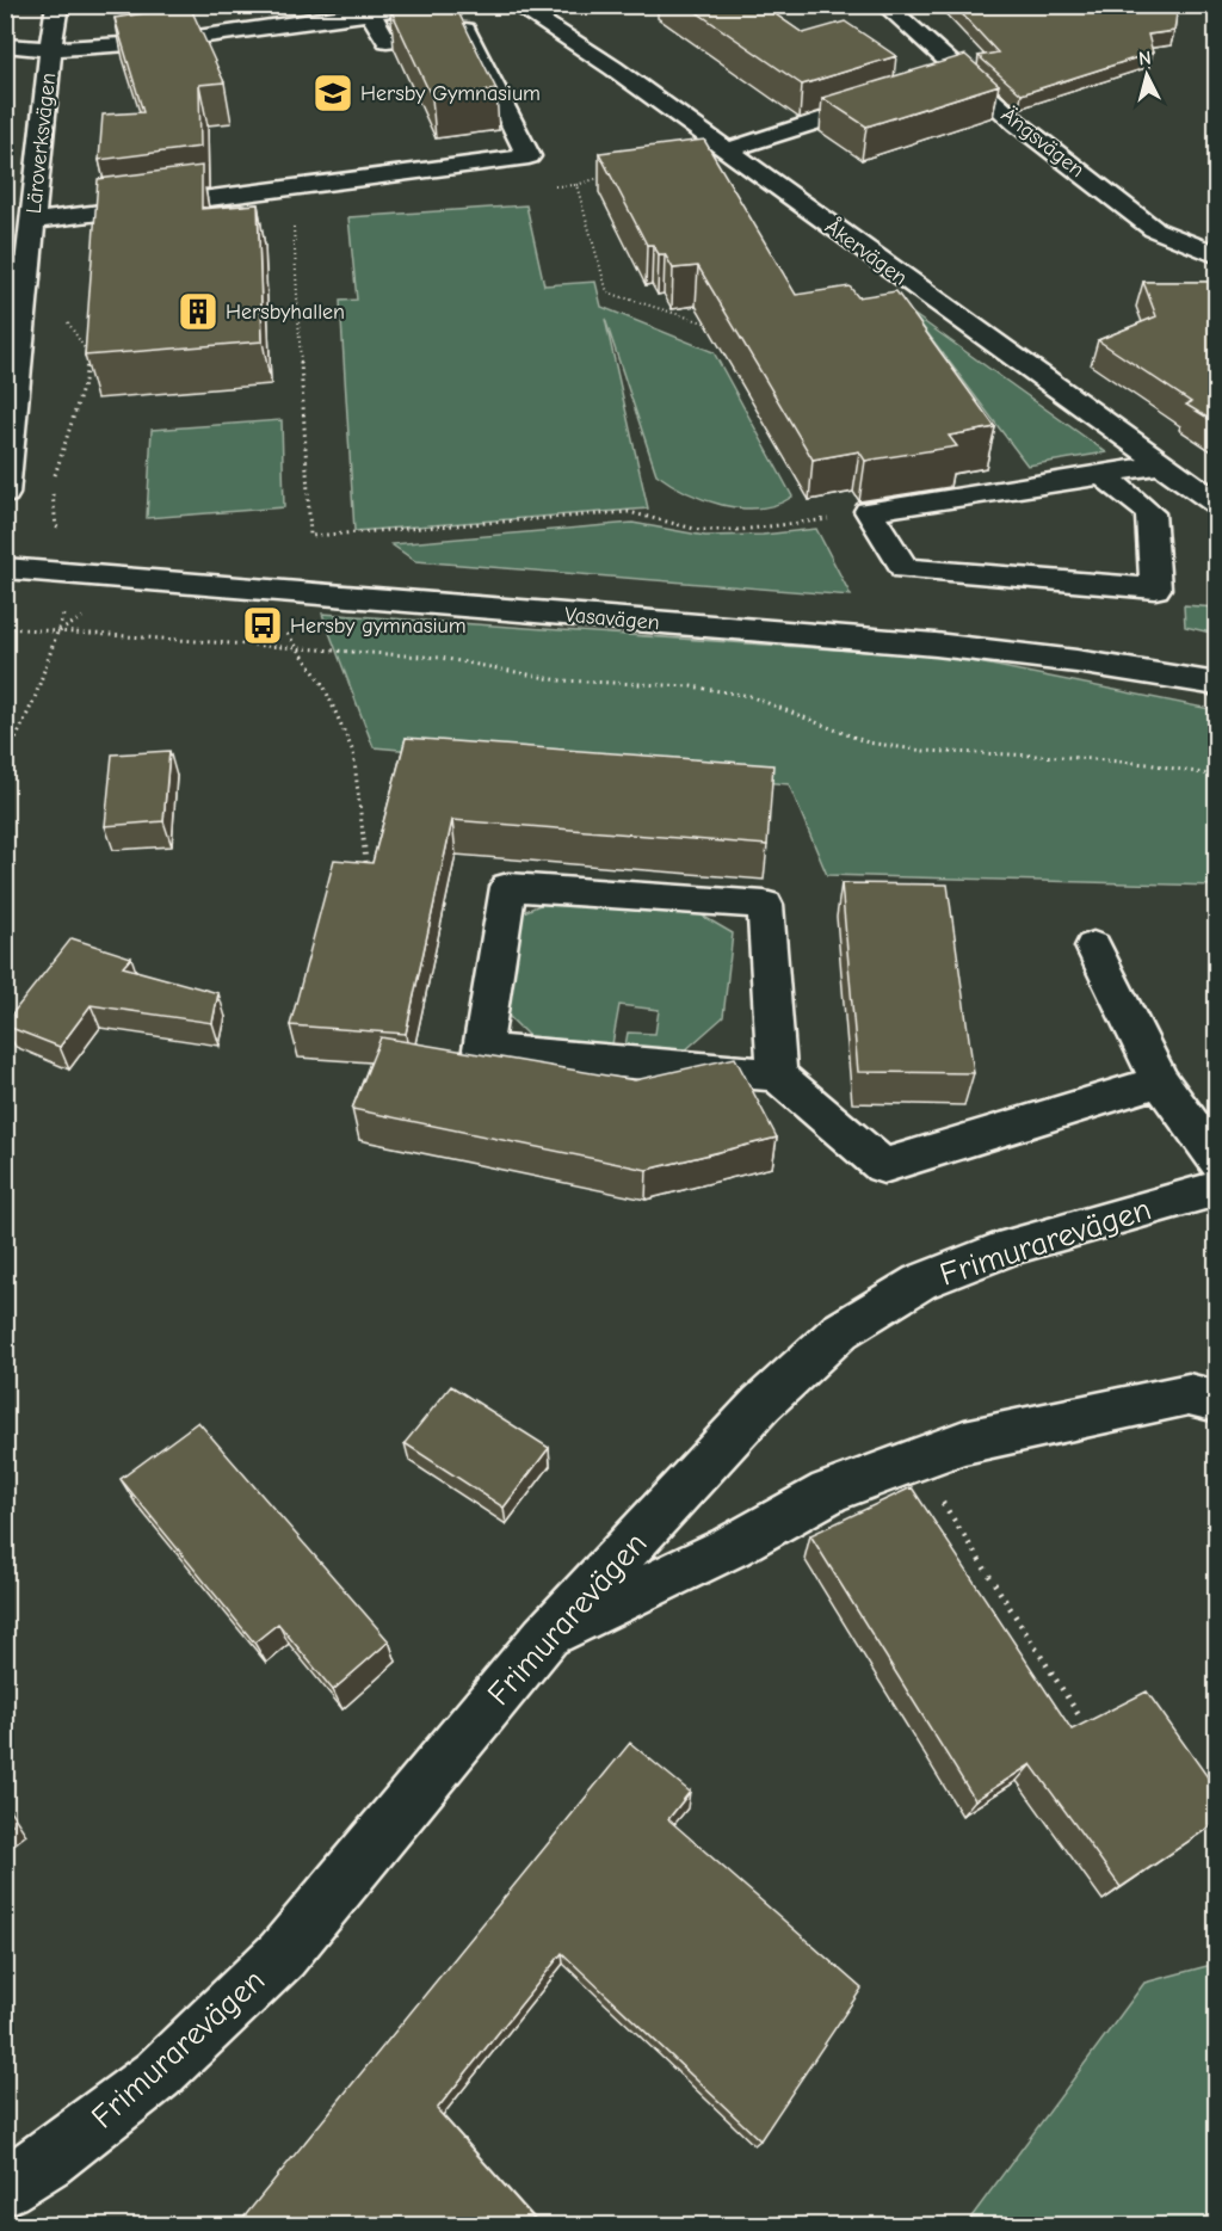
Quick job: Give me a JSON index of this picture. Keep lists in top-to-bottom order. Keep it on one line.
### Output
{"streets":{"street":["Ängsvägen","Läroverksvägen","Åkervägen","Vasavägen","Frimurarevägen"]},"places":{"school or university":["Hersby Gymnasium"],"building":["Hersbyhallen"],"bus stop":["Hersby gymnasium"]},"north":"top"}
